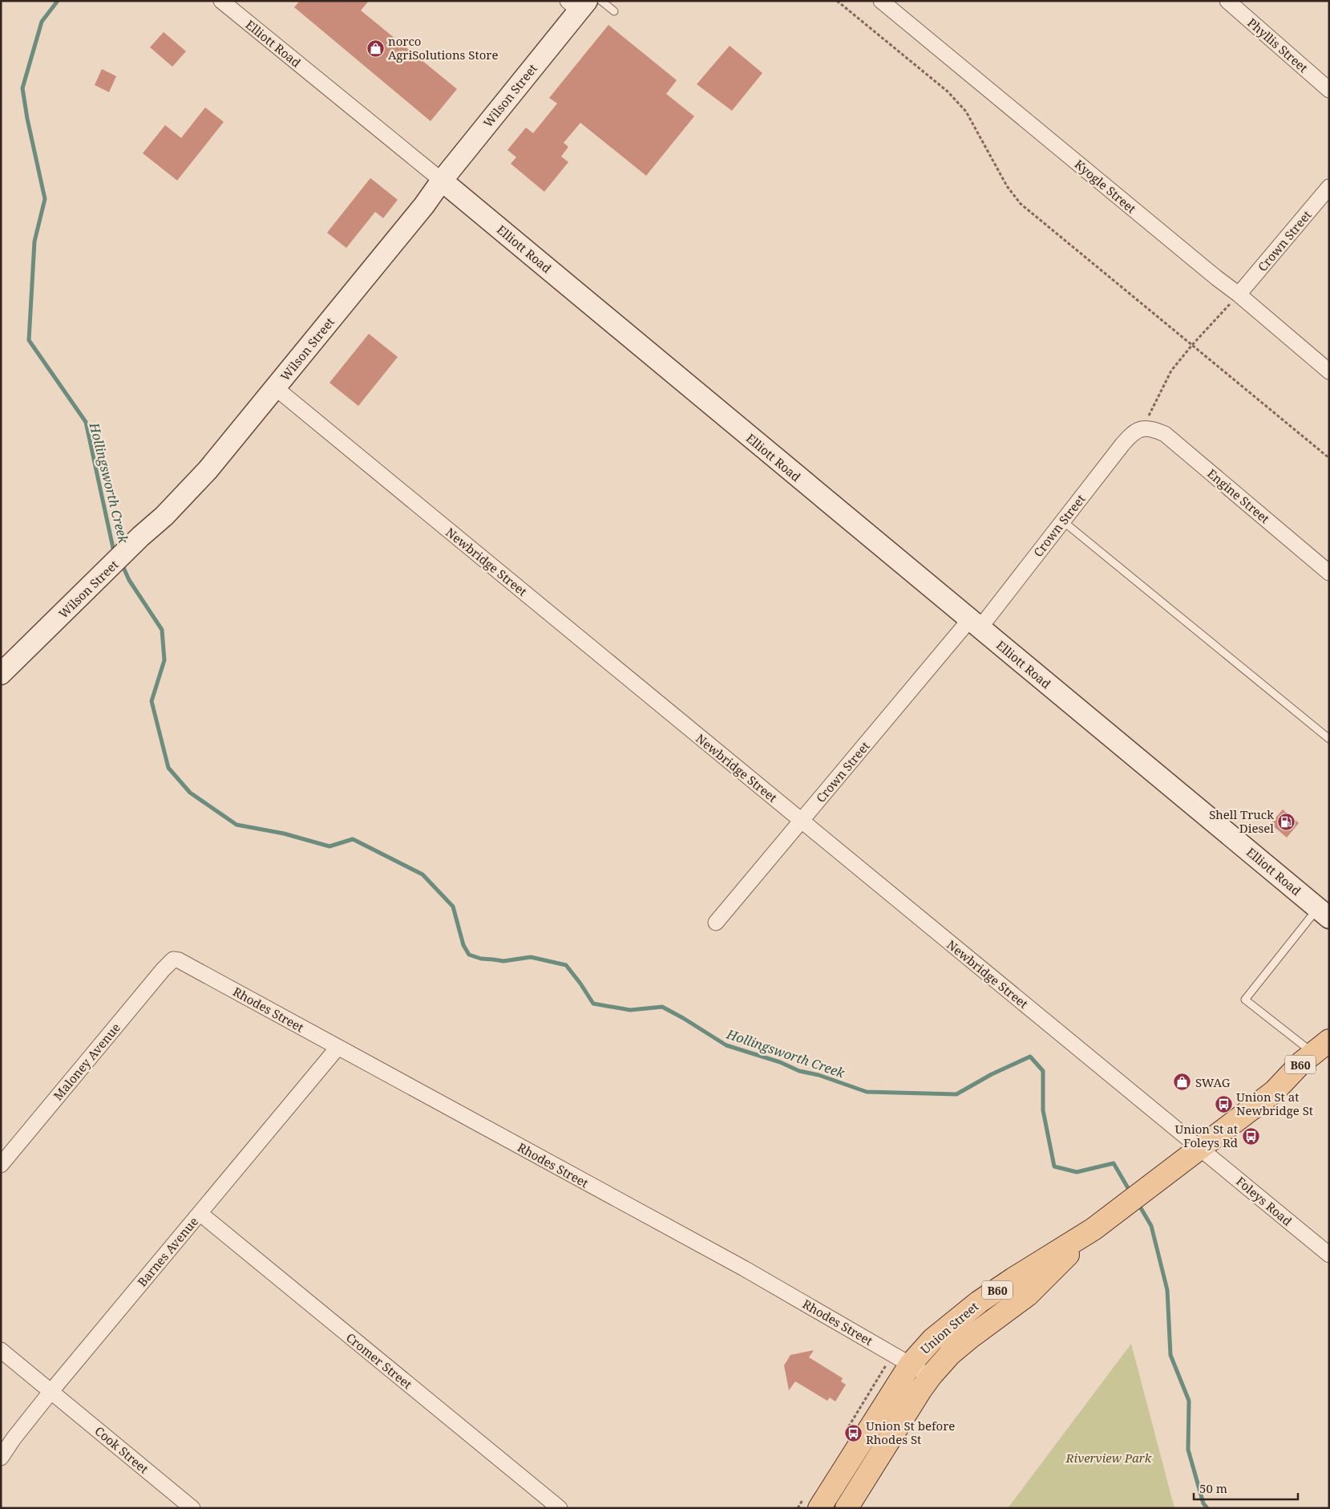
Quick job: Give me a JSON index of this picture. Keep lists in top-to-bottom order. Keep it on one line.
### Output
{"streets":{"main road":["B60","Union Street"],"street":["Elliott Road","Phyllis Street","Wilson Street","Kyogle Street","Crown Street","Engine Street","Newbridge Street","Rhodes Street","Maloney Avenue","Foleys Road","Barnes Avenue","Cromer Street","Cook Street"]},"crossings":[["Elliott Road","Wilson Street"],["Elliott Road","Crown Street"],["Wilson Street","Newbridge Street"],["Kyogle Street","Crown Street"],["Crown Street","Engine Street"],["Crown Street","Newbridge Street"],["Newbridge Street","Foleys Road"],["Newbridge Street","Union Street"],["Rhodes Street","Maloney Avenue"],["Rhodes Street","Barnes Avenue"],["Rhodes Street","Union Street"],["Foleys Road","Union Street"],["Barnes Avenue","Cromer Street"],["Barnes Avenue","Cook Street"]],"water":["Hollingsworth Creek"],"parks":["Riverview Park"],"places":{"shop":["norco AgriSolutions Store","SWAG"],"fuel station":["Shell Truck Diesel"],"bus stop":["Union St at Newbridge St","Union St at Foleys Rd","Union St before Rhodes St"]},"scale_bar":"50 m"}
